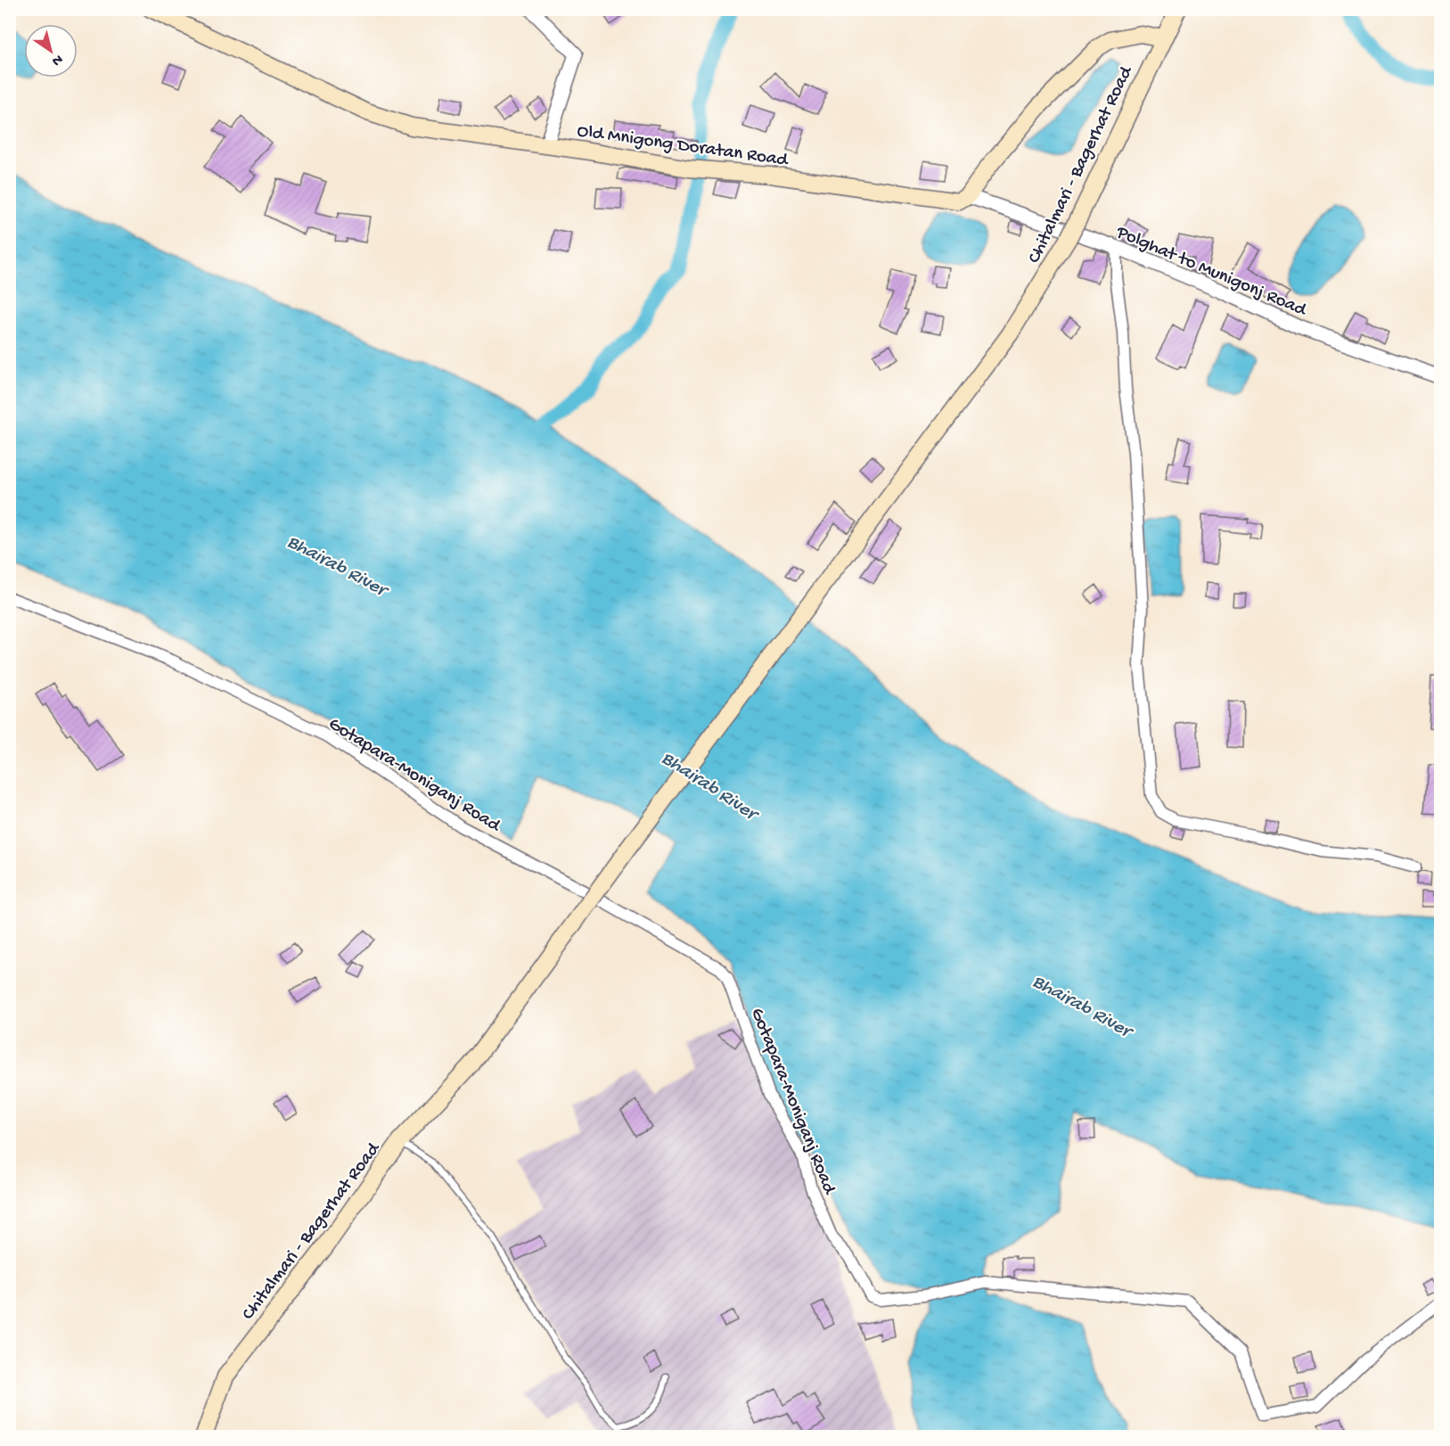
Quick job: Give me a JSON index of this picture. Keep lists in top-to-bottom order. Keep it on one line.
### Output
{"streets":{"main road":["Old Mnigong Doratan Road","Chitalmari - Bagerhat Road"],"street":["Polghat to Munigonj Road","Gotapara-Moniganj Road"]},"crossings":[["Old Mnigong Doratan Road","Polghat to Munigonj Road"]],"water":["Bhairab River"],"north":"bottom right"}
